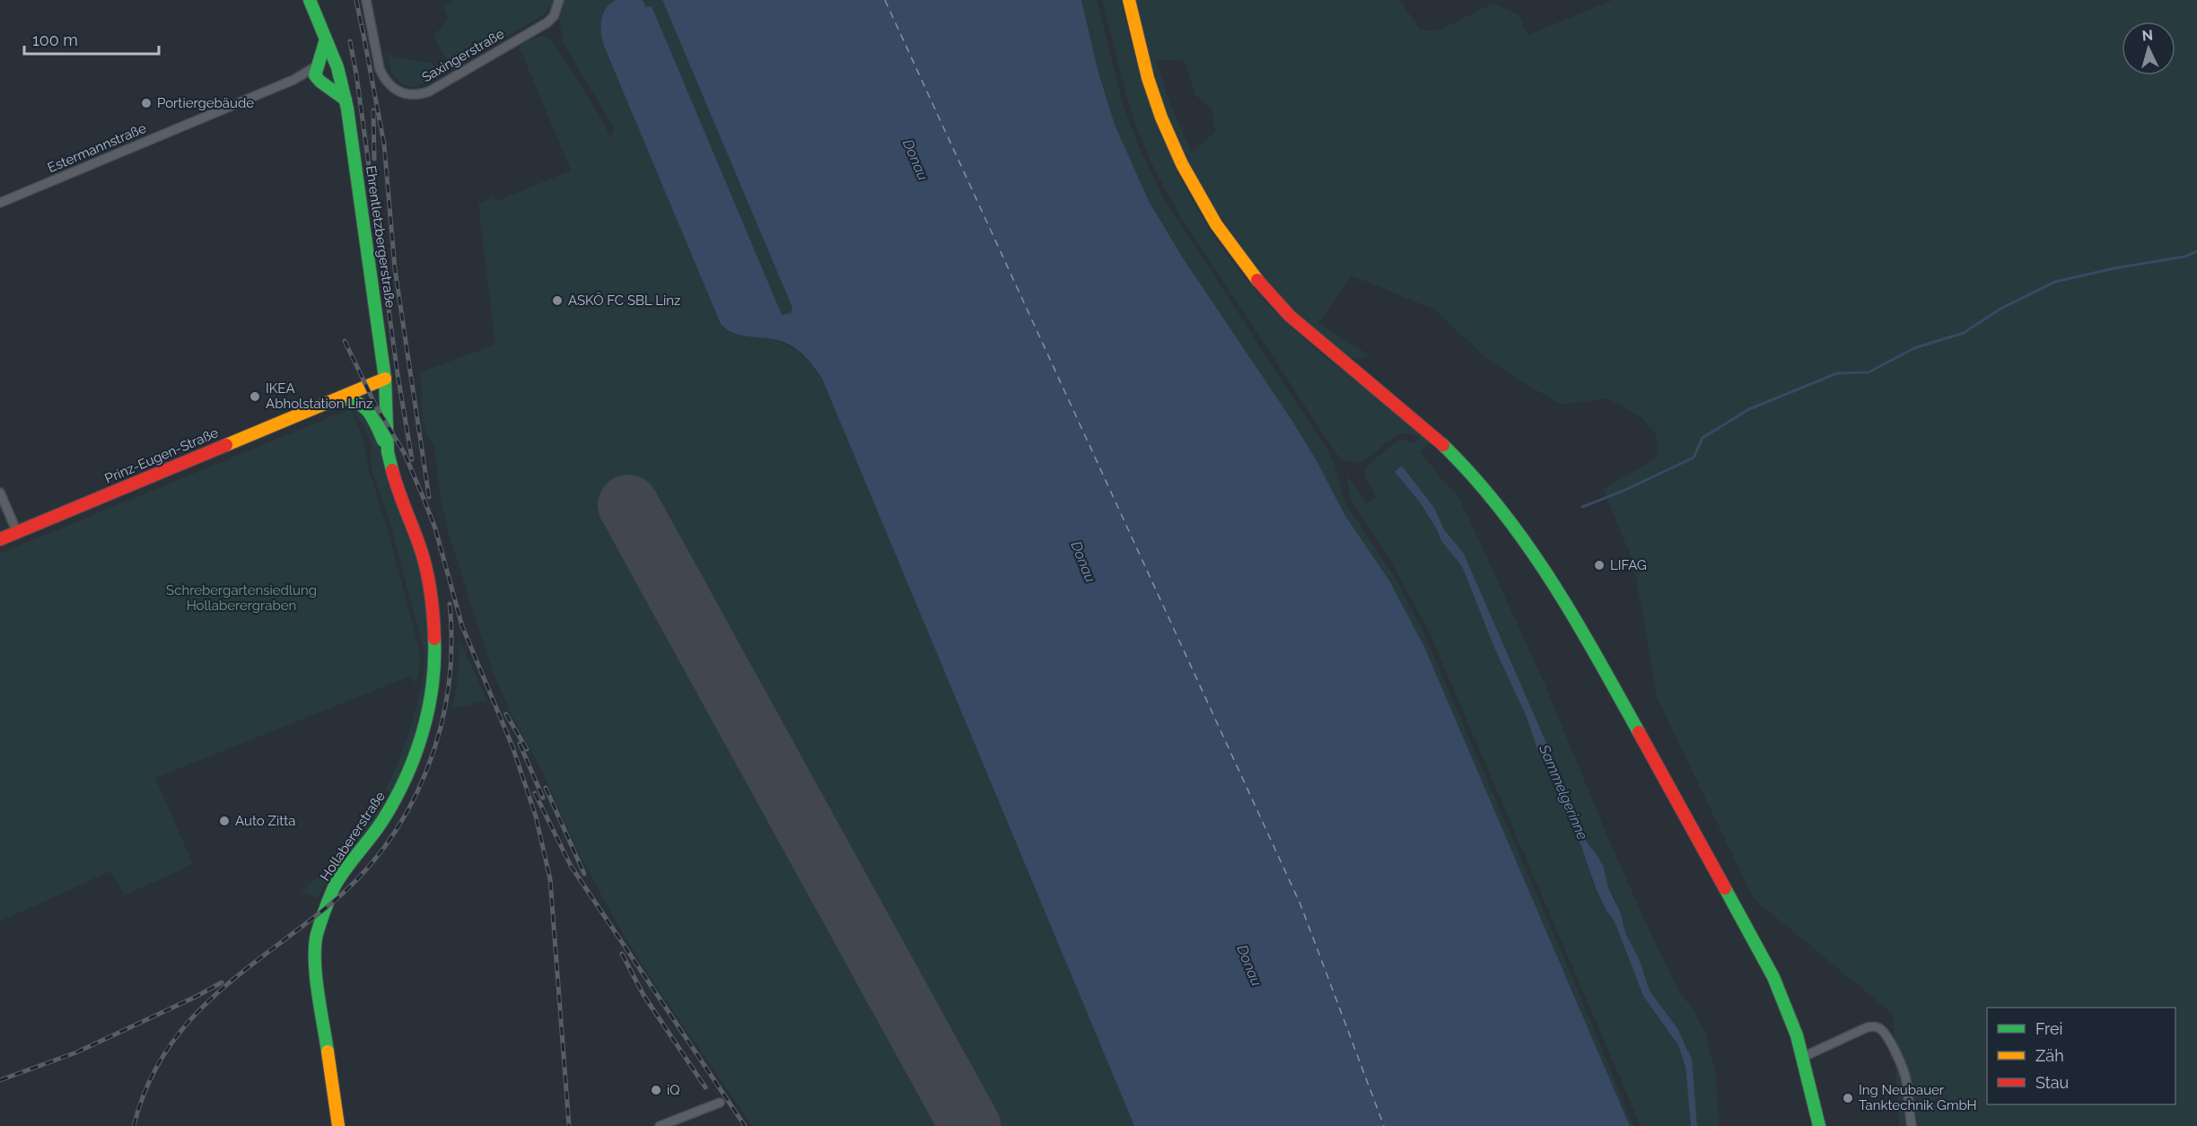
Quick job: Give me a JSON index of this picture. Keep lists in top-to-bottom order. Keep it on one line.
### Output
{"streets":{"street":["Saxingerstraße","Estermannstraße","Ehrentletzbergerstraße","Prinz-Eugen-Straße","Hollabererstraße"]},"crossings":[["Estermannstraße","Ehrentletzbergerstraße"],["Ehrentletzbergerstraße","Prinz-Eugen-Straße"],["Ehrentletzbergerstraße","Hollabererstraße"],["Prinz-Eugen-Straße","Hollabererstraße"]],"water":["Donau","Sammelgerinne"],"parks":["Schrebergartensiedlung Hollaberergraben"],"places":["Portiergebäude","ASKÖ FC SBL Linz","IKEA Abholstation Linz","LIFAG","Auto Zitta","iQ","Ing Neubauer Tanktechnik GmbH"],"legend":["Frei","Zäh","Stau"],"scale_bar":"100 m","north":"top"}
